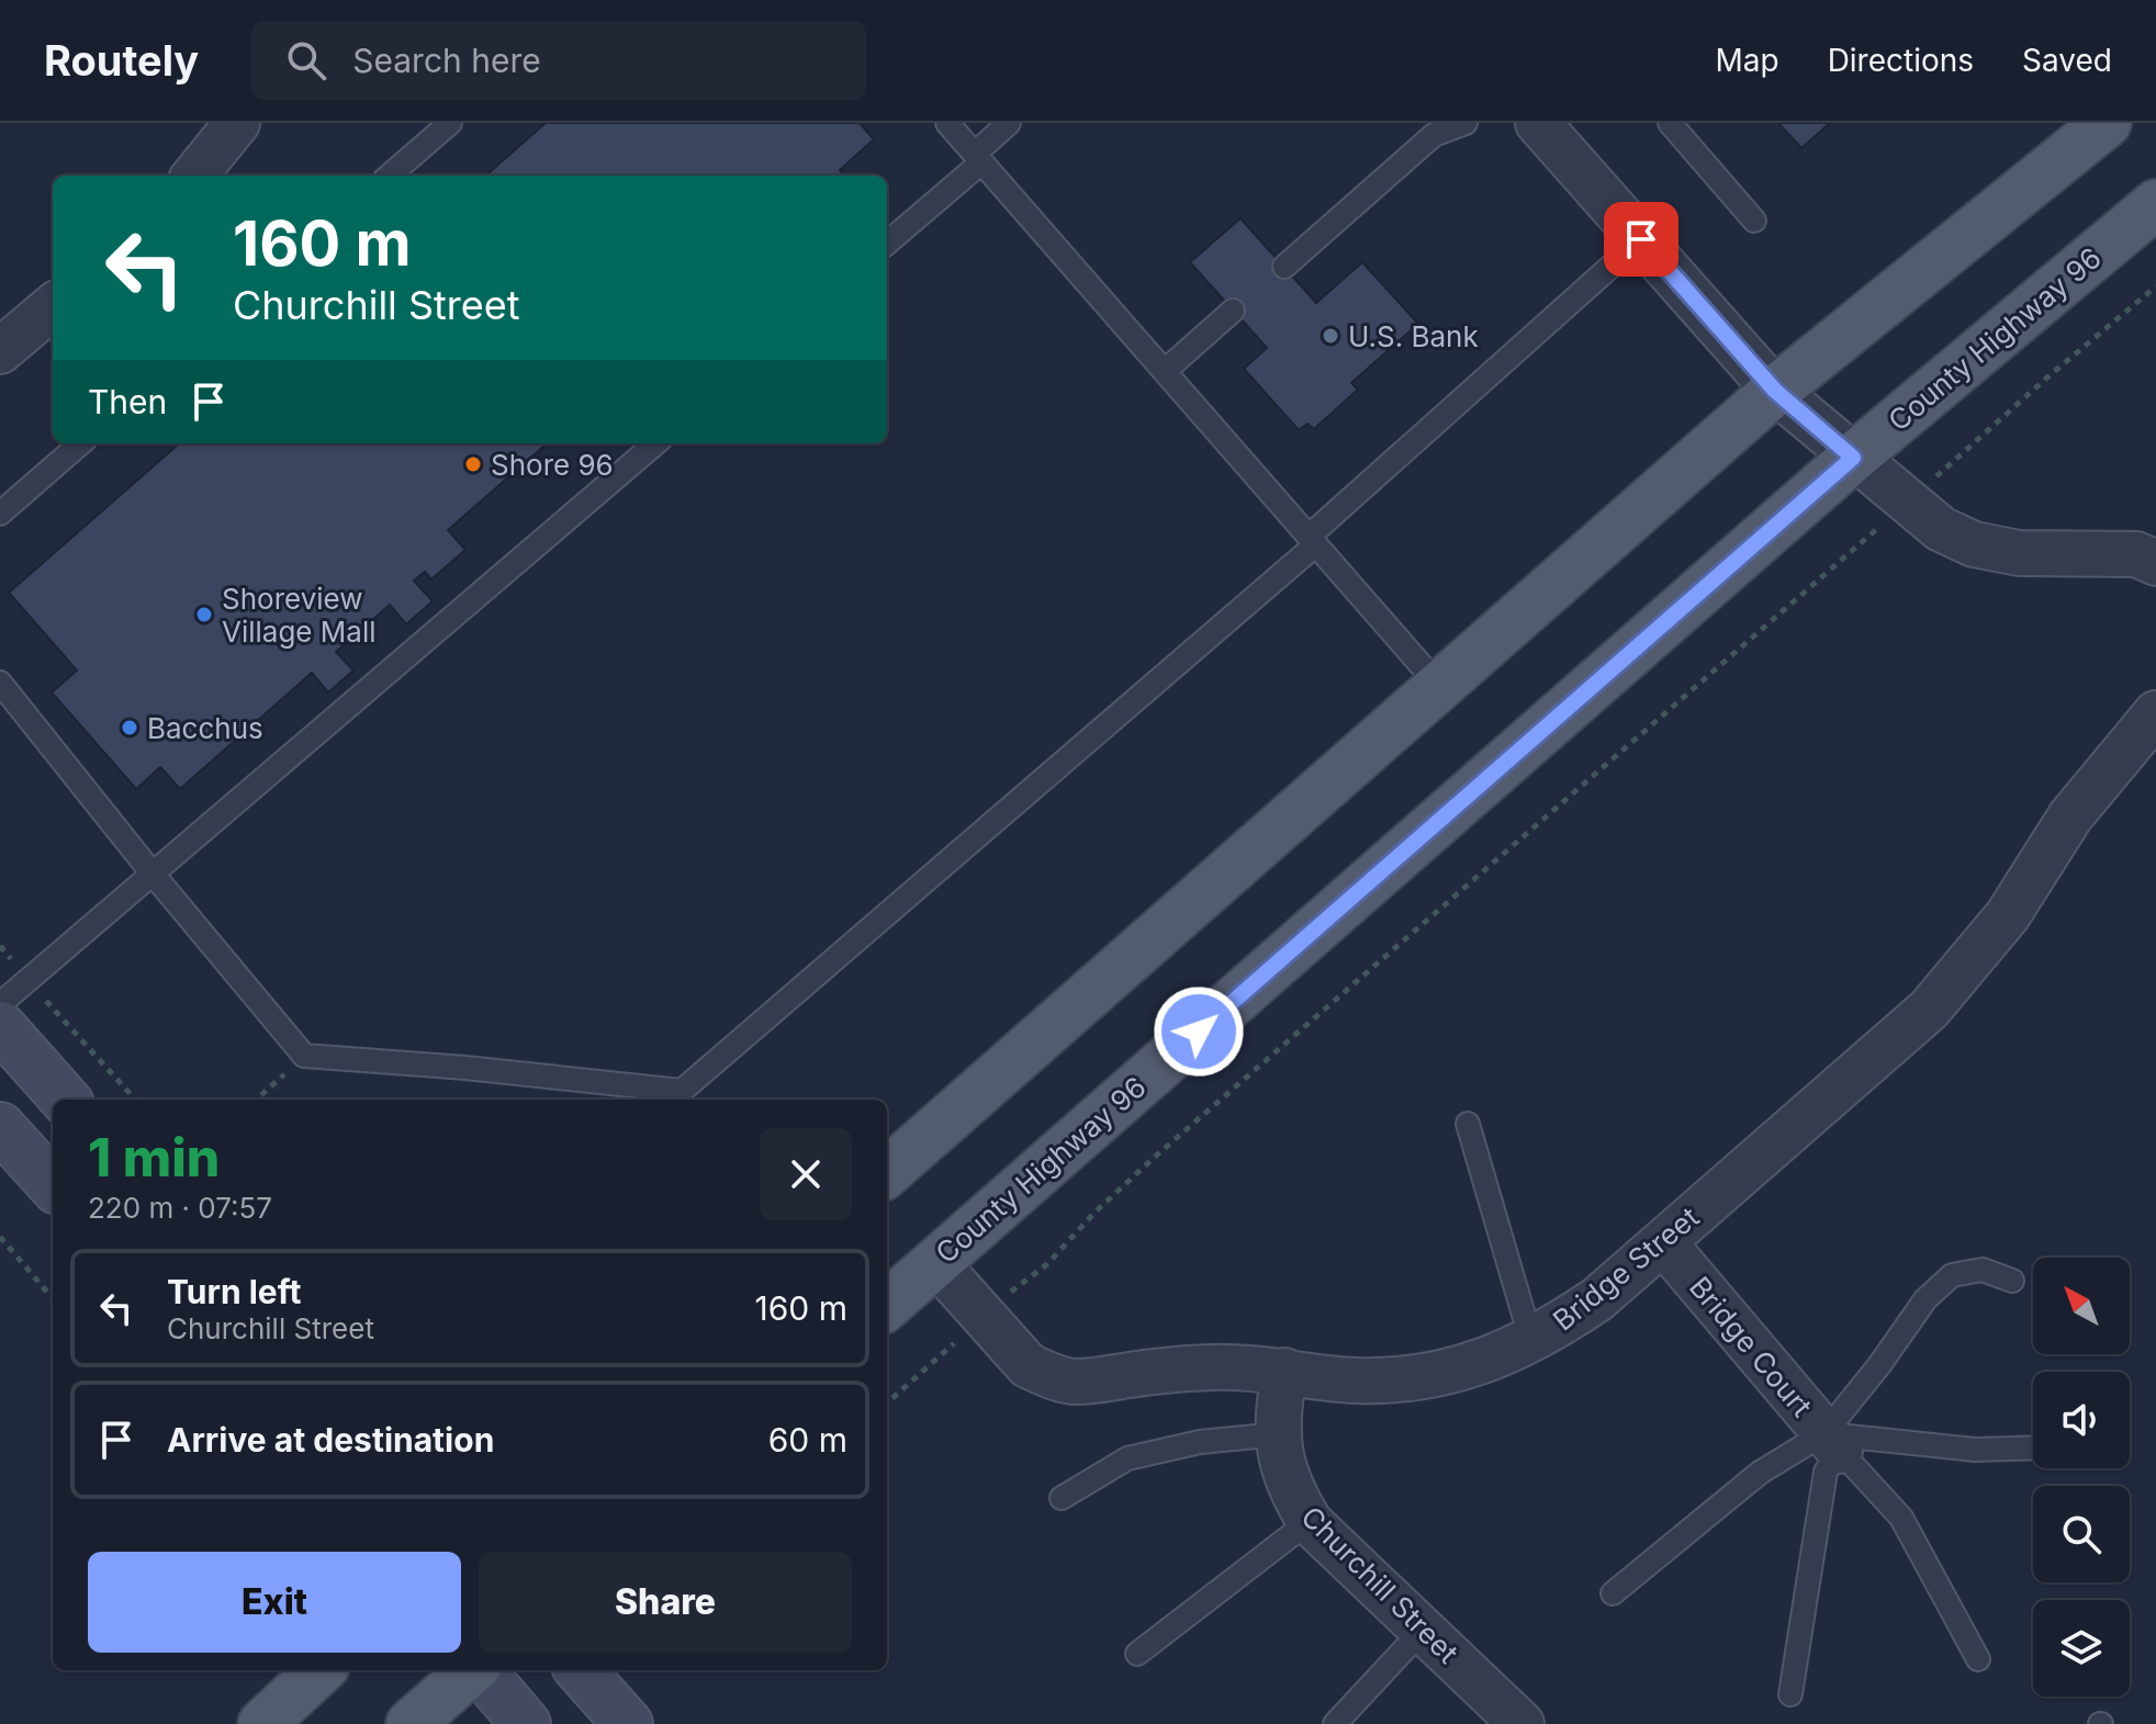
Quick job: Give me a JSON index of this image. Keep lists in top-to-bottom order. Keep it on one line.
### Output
{"streets":{"main road":["County Highway 96"],"street":["Bridge Street","Bridge Court","Churchill Street"]},"crossings":[["County Highway 96","Bridge Street"],["Bridge Street","Bridge Court"],["Bridge Street","Churchill Street"]],"places":["U.S. Bank","Shore 96","Shoreview Village Mall","Bacchus"],"north":"top left","page":{"header":"Routely","search":"Search here","nav":["Map","Directions","Saved"],"turn":["160 m","Churchill Street"],"then":"Then","heading":["1 min","220 m · 07:57"],"list":[{"name":"Turn left","note":"Churchill Street","value":"160 m"},{"name":"Arrive at destination","value":"60 m"}],"buttons":["Exit","Share"]}}
